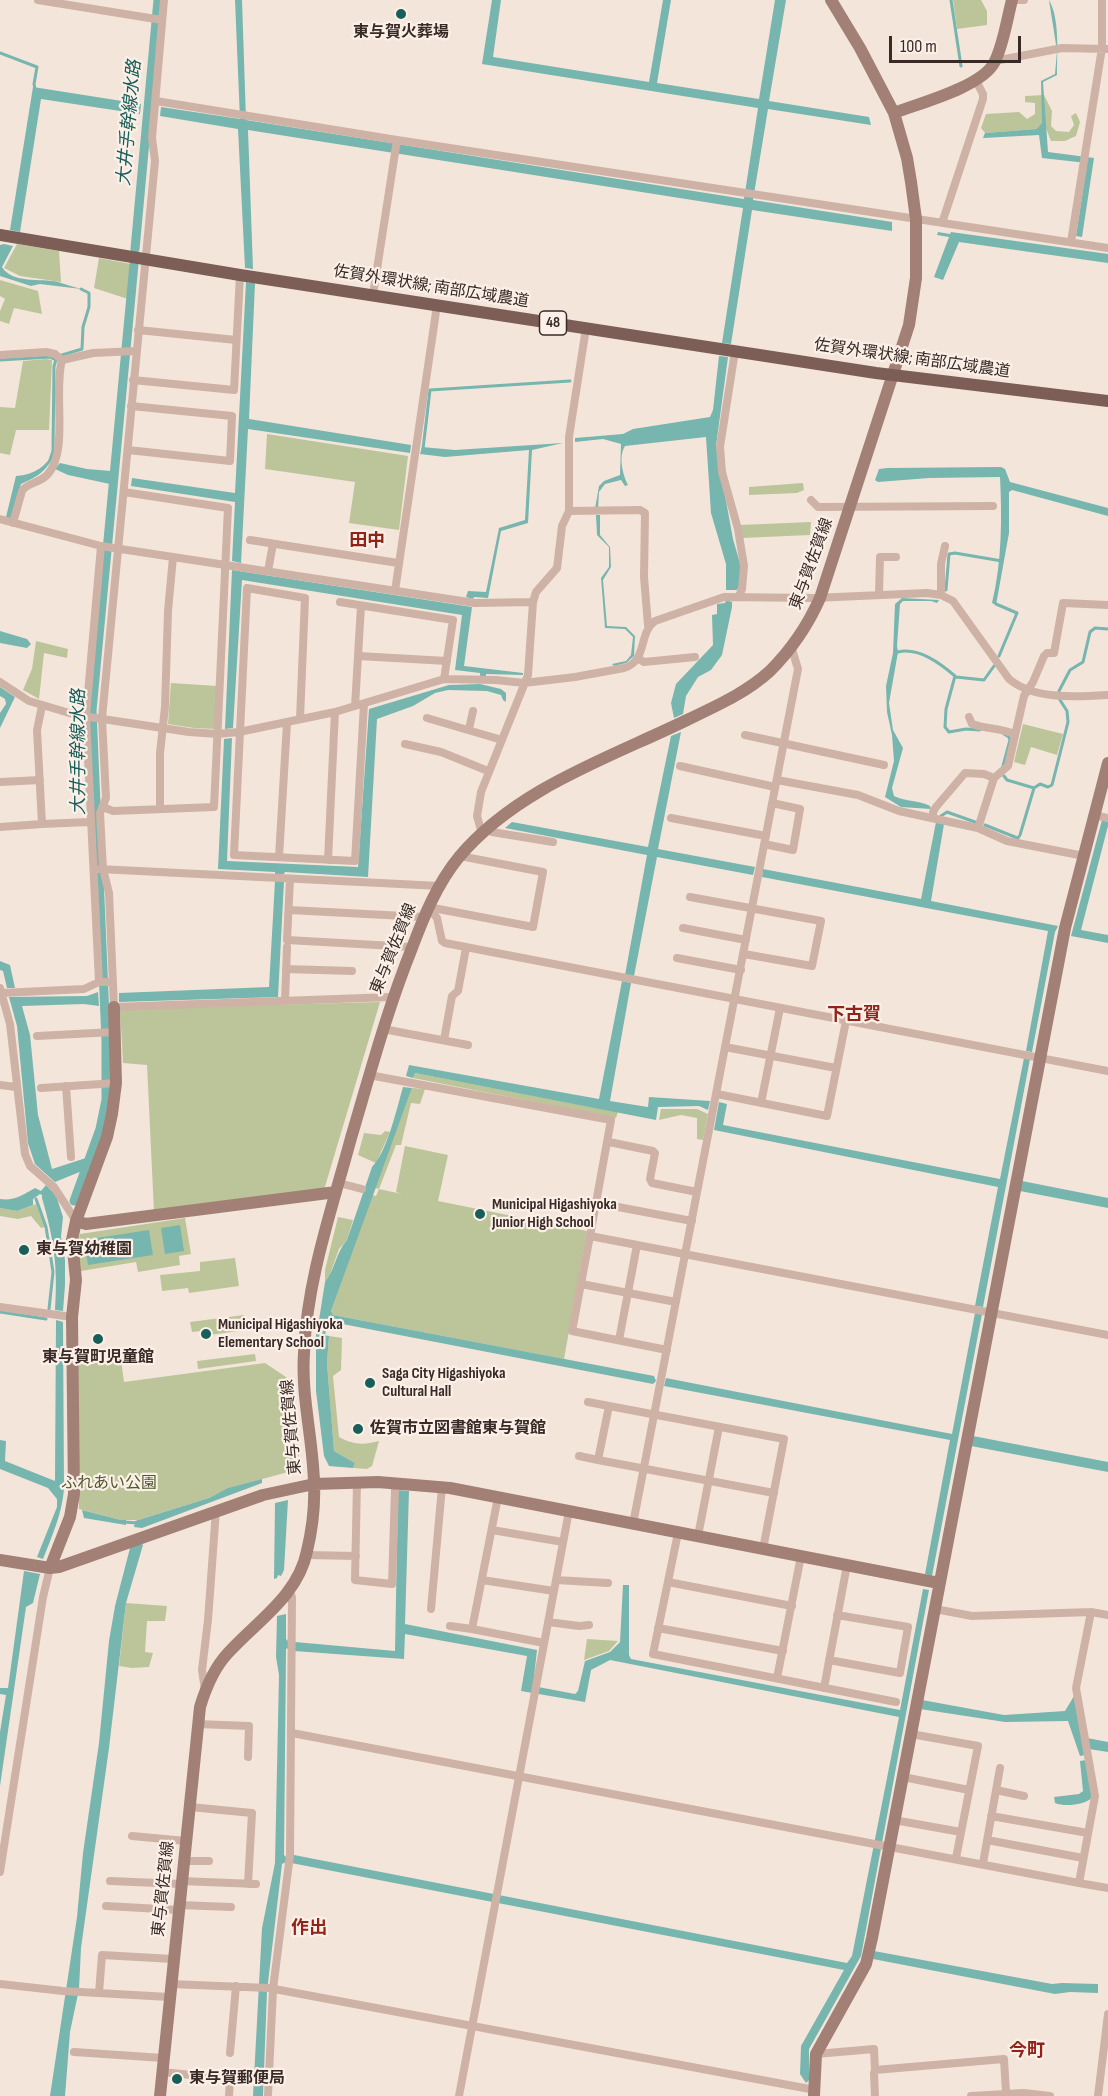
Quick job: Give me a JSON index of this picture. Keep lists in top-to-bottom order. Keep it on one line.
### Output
{"streets":{"main road":["佐賀外環状線; 南部広域農道","48"],"street":["東与賀佐賀線"]},"crossings":[["佐賀外環状線; 南部広域農道","東与賀佐賀線"]],"districts":["田中","下古賀","作出","今町"],"water":["大井手幹線水路"],"parks":["ふれあい公園"],"places":["東与賀火葬場","Municipal Higashiyoka Junior High School","東与賀幼稚園","Municipal Higashiyoka Elementary School","東与賀町児童館","Saga City Higashiyoka Cultural Hall","佐賀市立図書館東与賀館","東与賀郵便局"],"scale_bar":"100 m"}
